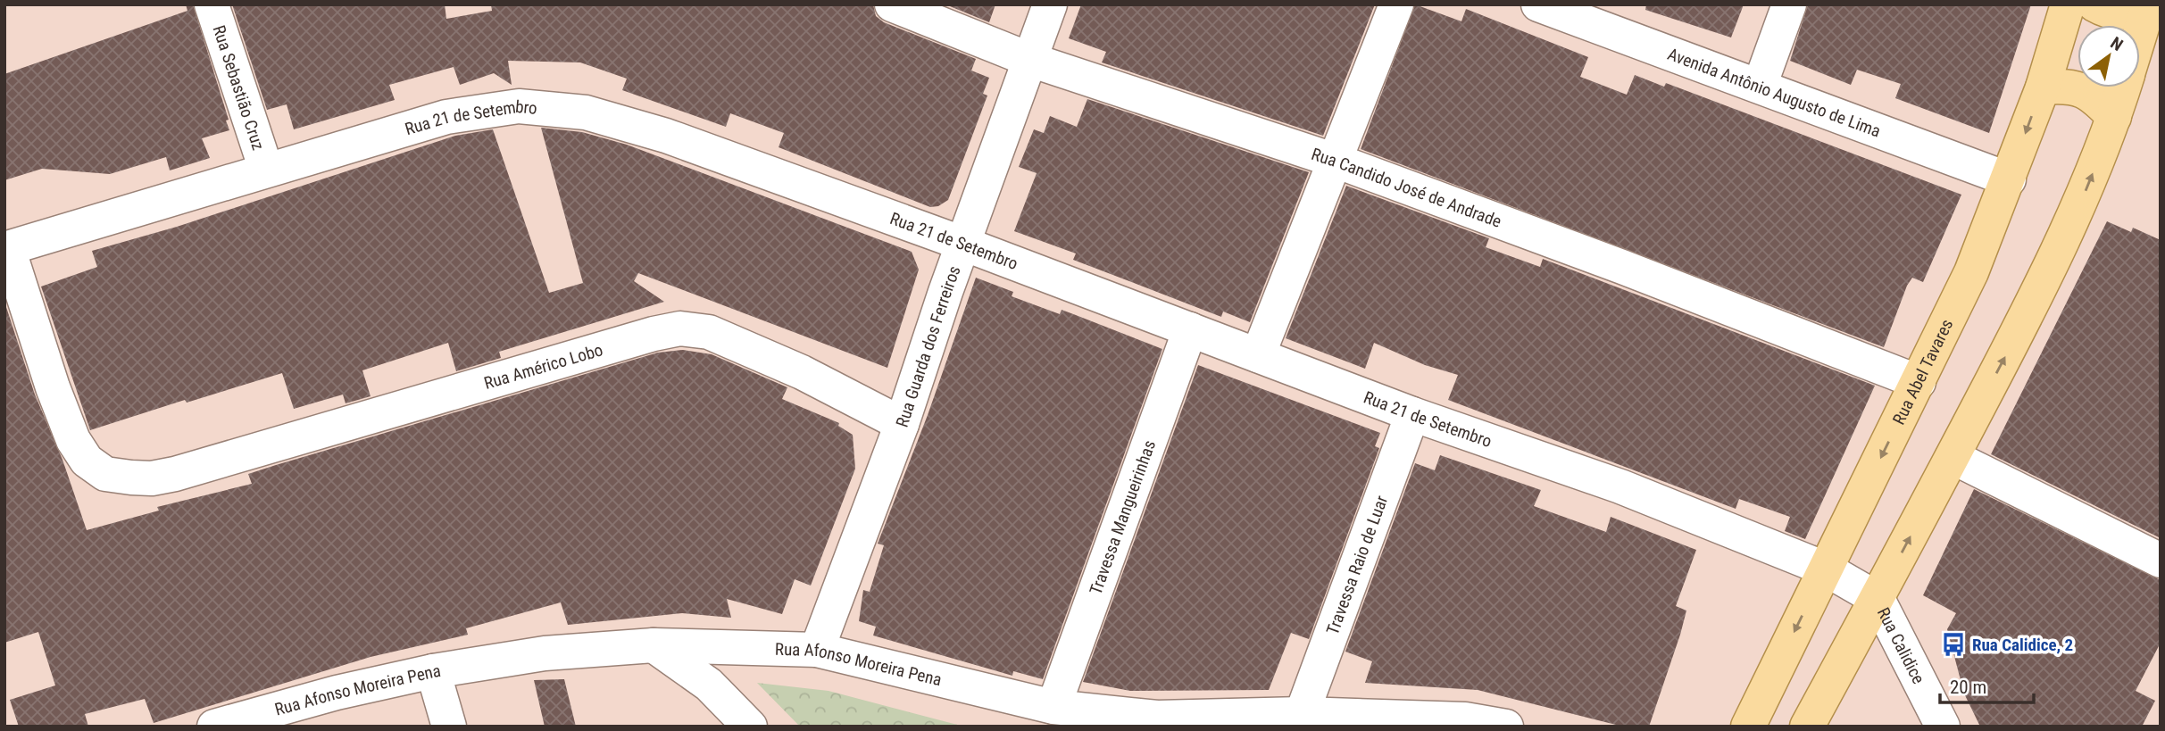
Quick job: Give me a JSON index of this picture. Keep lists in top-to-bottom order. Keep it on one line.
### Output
{"streets":{"main road":["Rua Abel Tavares"],"street":["Rua Sebastião Cruz","Avenida Antônio Augusto de Lima","Rua 21 de Setembro","Rua Candido José de Andrade","Rua Guarda dos Ferreiros","Rua Américo Lobo","Travessa Mangueirinhas","Travessa Raio de Luar","Rua Calidice","Rua Afonso Moreira Pena"]},"crossings":[["Rua Sebastião Cruz","Rua 21 de Setembro"],["Avenida Antônio Augusto de Lima","Rua Abel Tavares"],["Rua 21 de Setembro","Rua Guarda dos Ferreiros"],["Rua 21 de Setembro","Rua Américo Lobo"],["Rua 21 de Setembro","Rua Abel Tavares"],["Rua 21 de Setembro","Travessa Mangueirinhas"],["Rua 21 de Setembro","Travessa Raio de Luar"],["Rua 21 de Setembro","Rua Calidice"],["Rua Candido José de Andrade","Rua Guarda dos Ferreiros"],["Rua Candido José de Andrade","Rua Abel Tavares"],["Rua Guarda dos Ferreiros","Rua Américo Lobo"],["Rua Guarda dos Ferreiros","Rua Afonso Moreira Pena"],["Travessa Mangueirinhas","Rua Afonso Moreira Pena"],["Travessa Raio de Luar","Rua Afonso Moreira Pena"]],"places":{"bus stop":["Rua Calidice, 2"]},"scale_bar":"20 m","north":"top right"}
